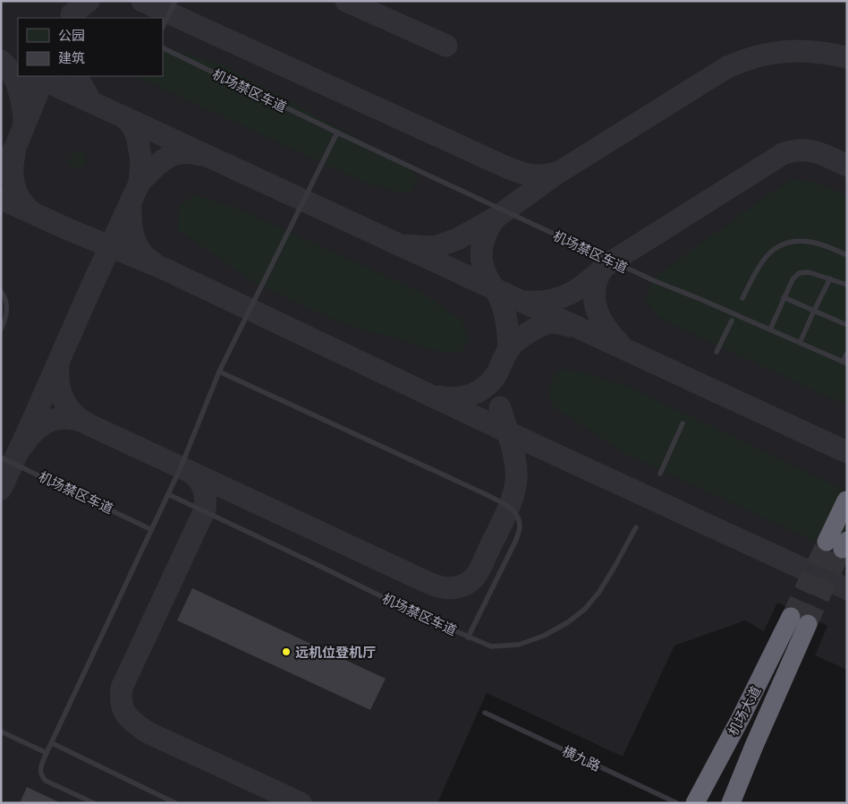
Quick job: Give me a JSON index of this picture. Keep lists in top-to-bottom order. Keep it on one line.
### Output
{"streets":{"highway":["机场大道"],"lane":["机场禁区车道","横九路"]},"places":["远机位登机厅"],"legend":["公园","建筑"]}
